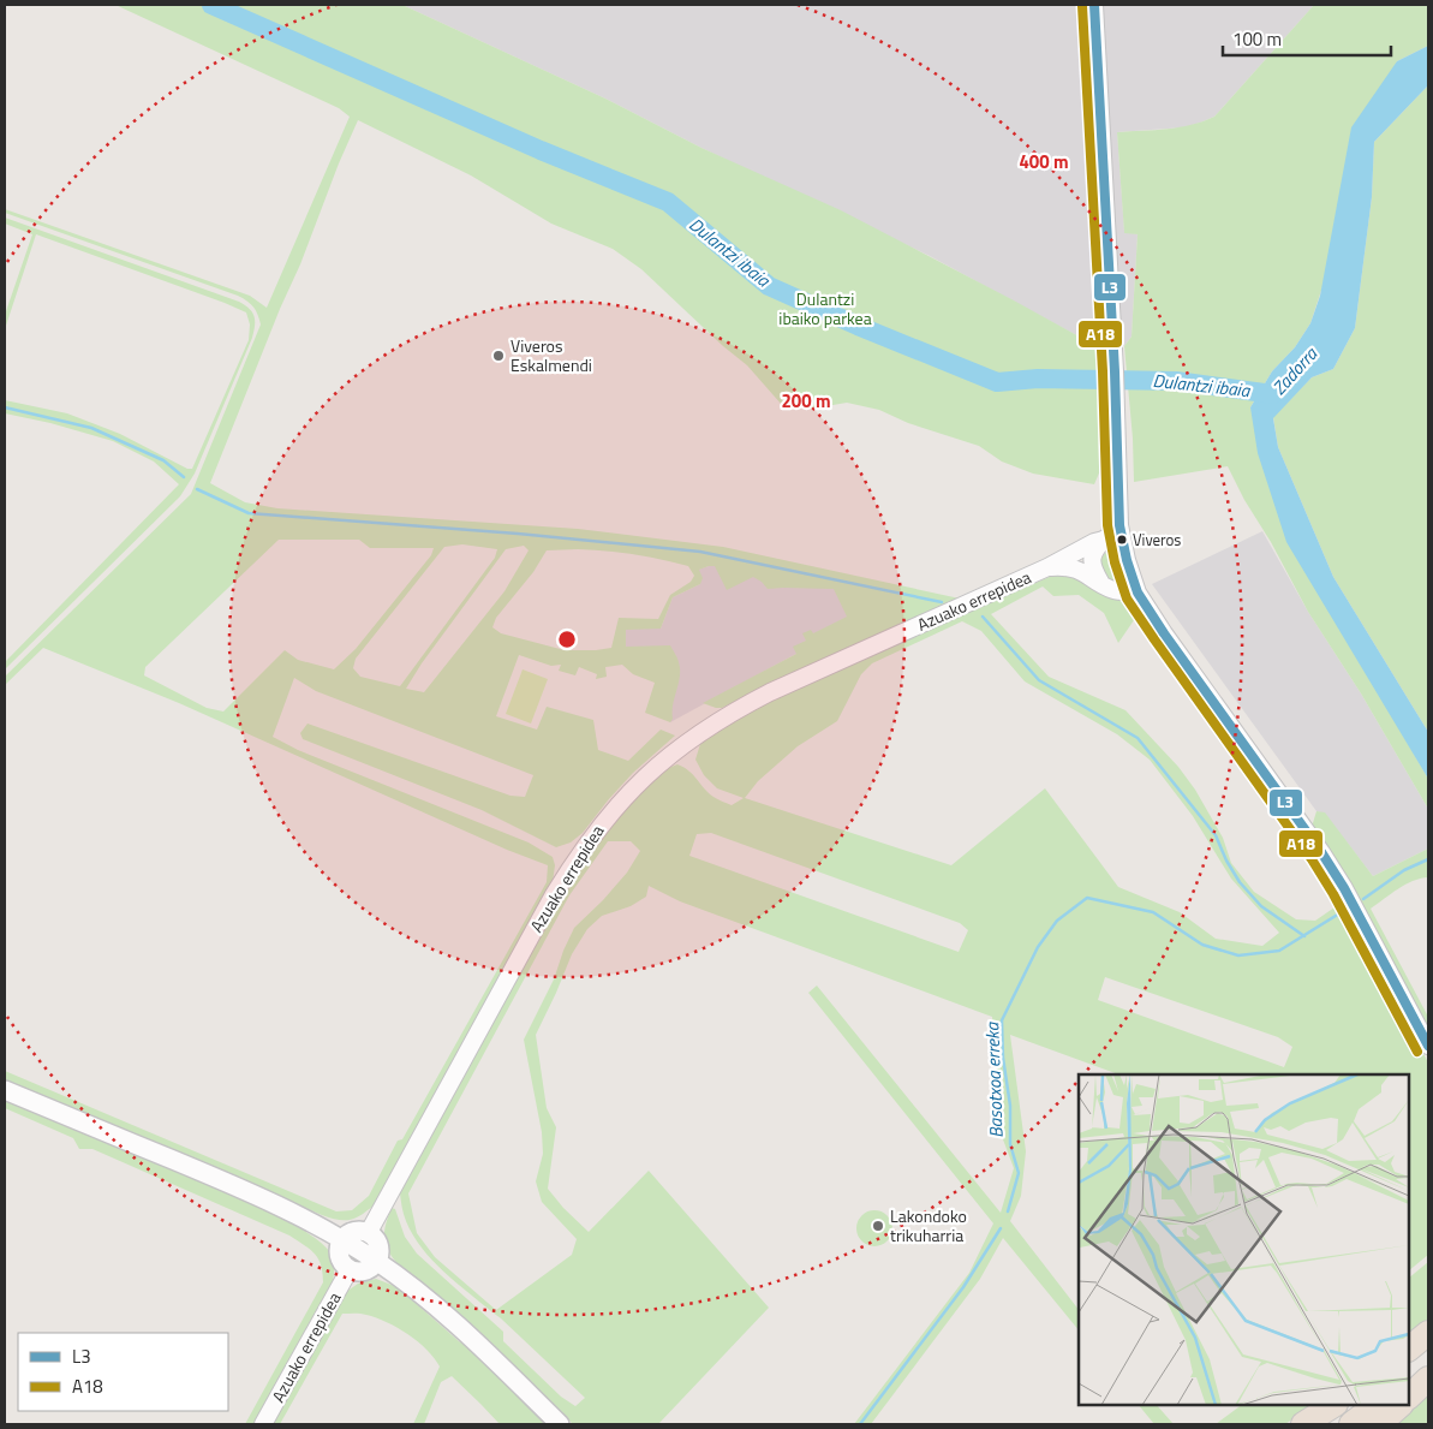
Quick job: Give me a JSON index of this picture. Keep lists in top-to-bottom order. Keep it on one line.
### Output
{"streets":{"street":["Azuako errepidea"]},"water":["Dulantzi ibaia","Zadorra","Basotxoa erreka"],"parks":["Dulantzi ibaiko parkea"],"places":["Viveros Eskalmendi","Viveros","Lakondoko trikuharria"],"lines":["transit line L3","transit line A18"],"legend":["L3","A18"],"scale_bar":"100 m","rings":["400 m","200 m"]}
